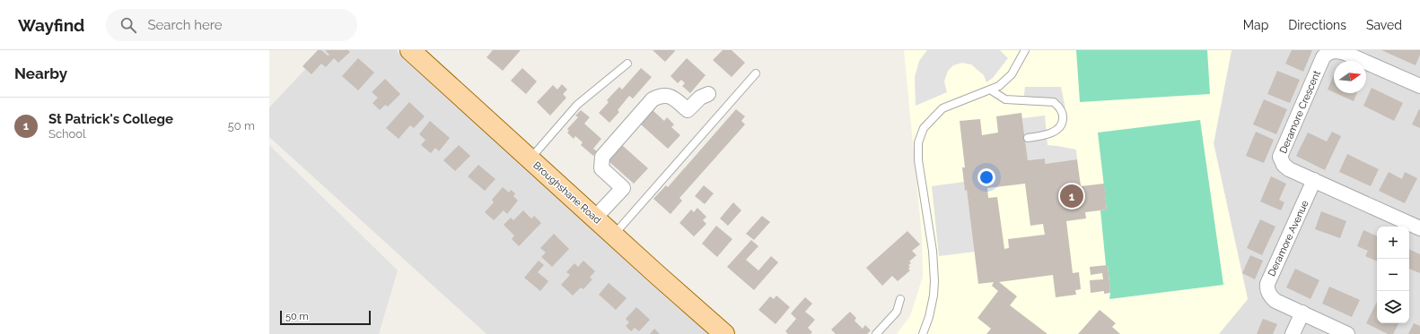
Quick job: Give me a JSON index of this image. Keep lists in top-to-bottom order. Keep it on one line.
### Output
{"streets":{"main road":["Broughshane Road"],"street":["Deramore Crescent","Deramore Avenue"]},"crossings":[["Deramore Crescent","Deramore Avenue"]],"scale_bar":"50 m","north":"right","page":{"header":"Wayfind","search":"Search here","nav":["Map","Directions","Saved"],"heading":"Nearby","list":[{"mark":"1","name":"St Patrick's College","note":"School","value":"50 m"}],"pins":"1","map_buttons":["+","−"],"scale":"50 m"}}
